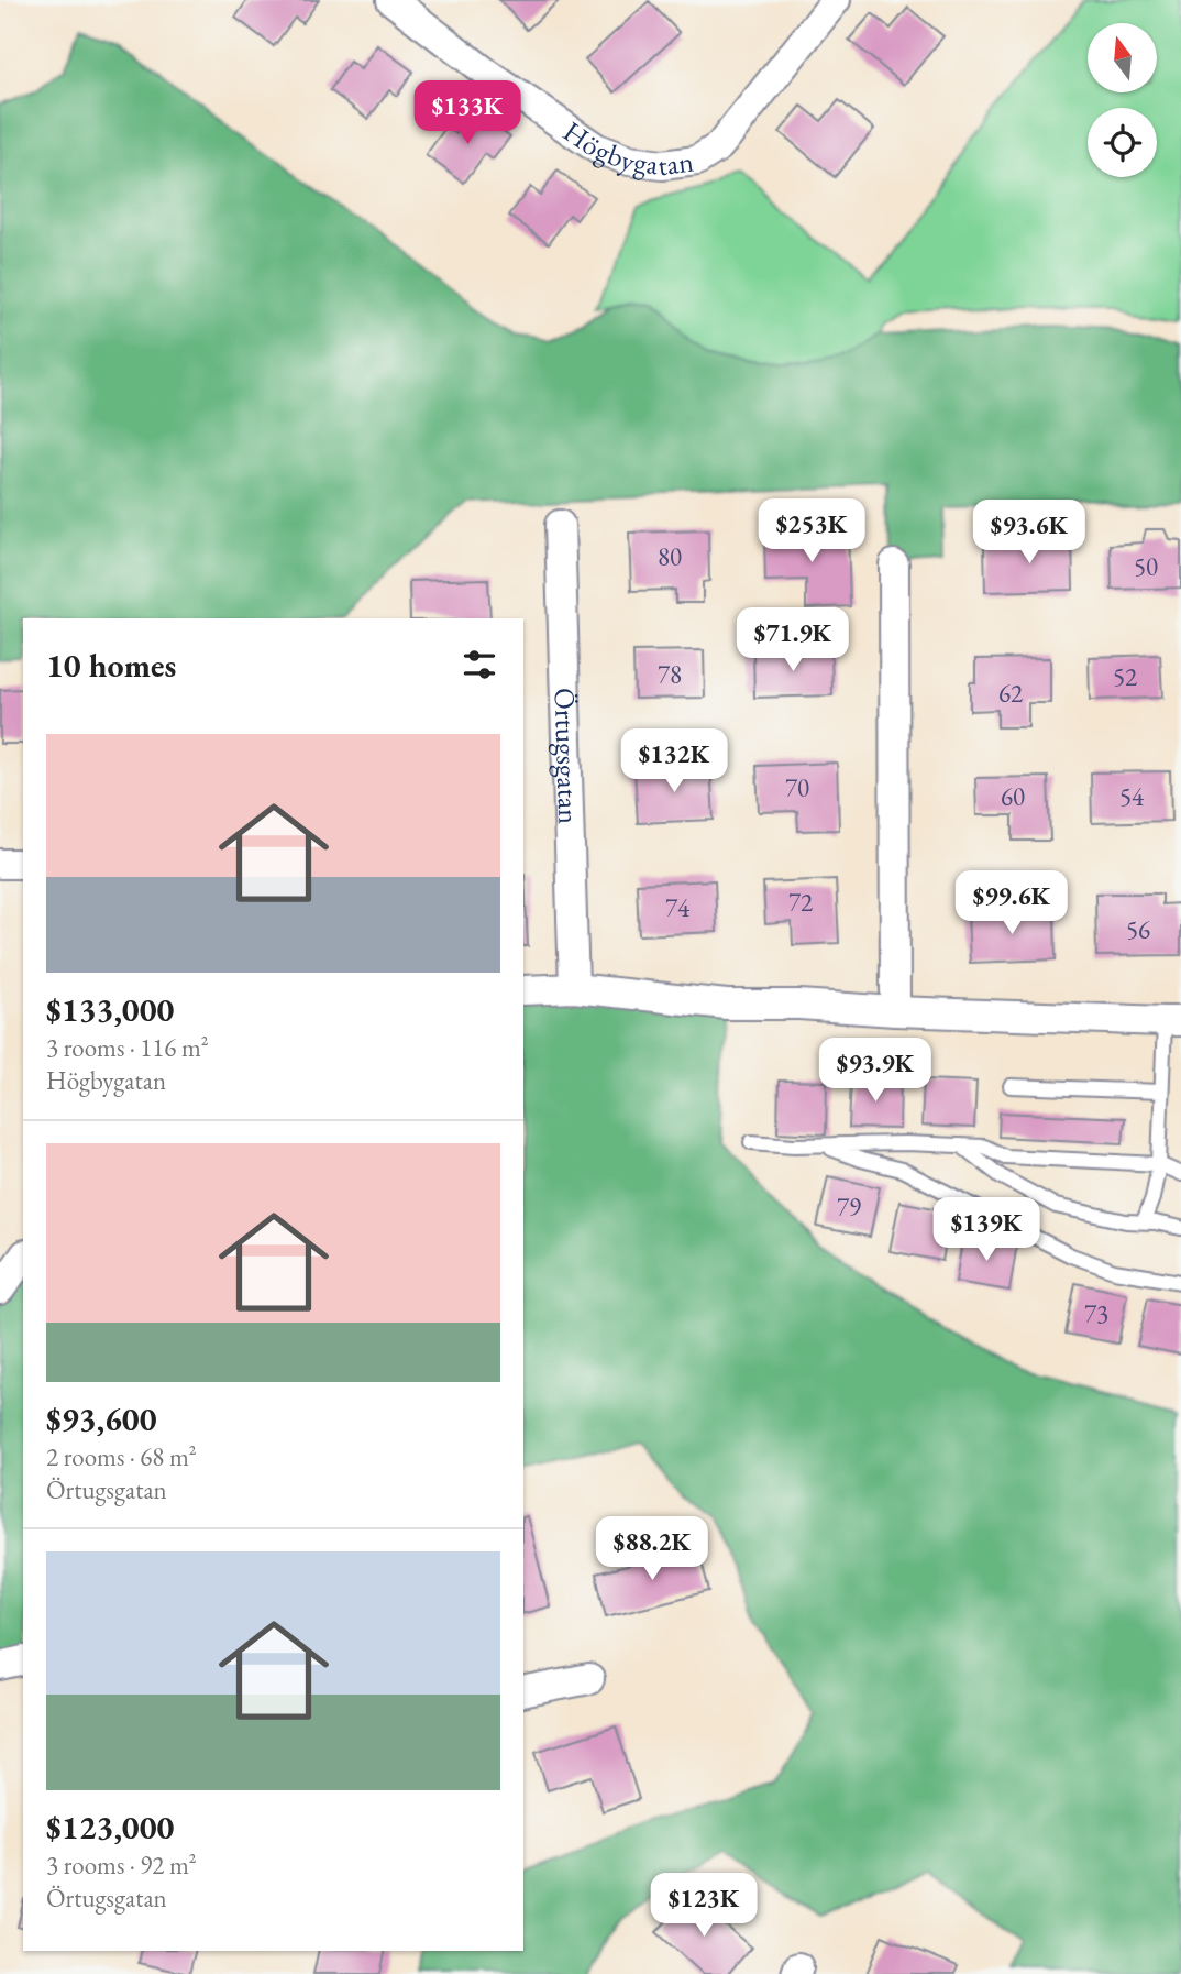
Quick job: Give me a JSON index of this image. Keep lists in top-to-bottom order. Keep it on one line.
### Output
{"streets":{"street":["Högbygatan","Örtugsgatan"]},"house_numbers":["80","50","78","52","62","70","60","54","72","74","56","79","73"],"north":"top","page":{"price":["$133K","$253K","$93.6K","$71.9K","$132K","$99.6K","$93.9K","$139K","$88.2K","$123K"],"heading":"10 homes","list":[{"name":"$133,000","note":"3 rooms · 116 m² · Högbygatan"},{"name":"$93,600","note":"2 rooms · 68 m² · Örtugsgatan"},{"name":"$123,000","note":"3 rooms · 92 m² · Örtugsgatan"}]}}
